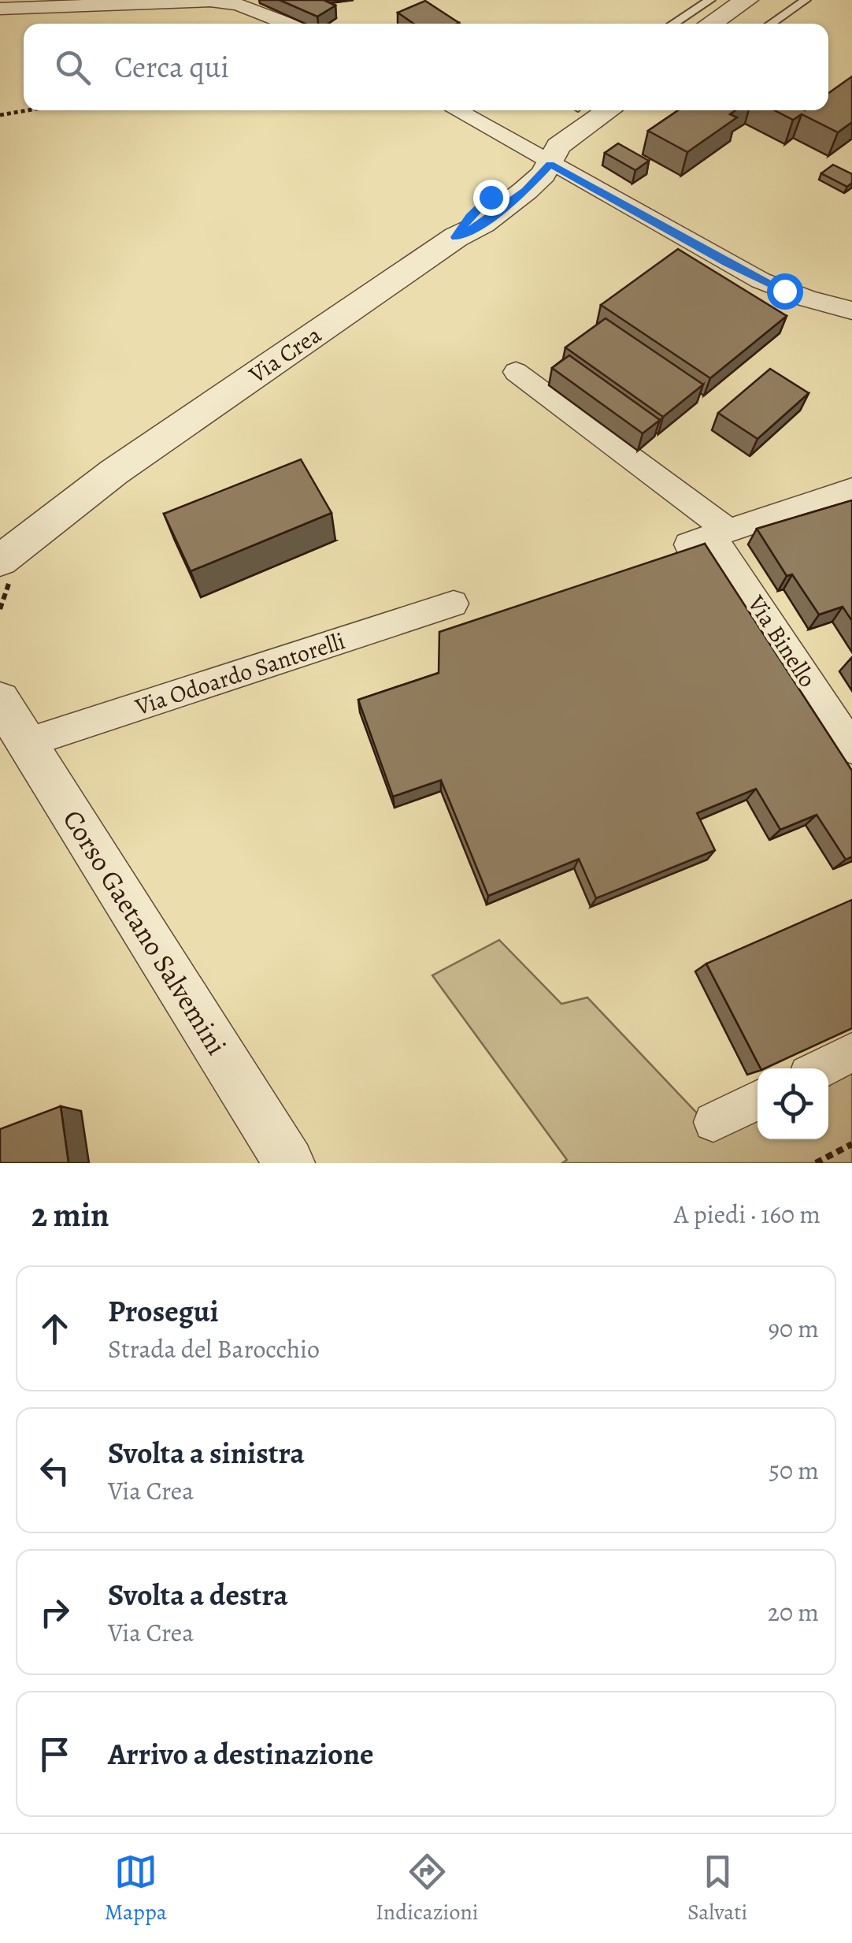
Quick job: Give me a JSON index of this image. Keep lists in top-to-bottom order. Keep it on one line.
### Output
{"streets":{"street":["Via Crea","Via Binello","Via Odoardo Santorelli","Corso Gaetano Salvemini"]},"crossings":[["Via Odoardo Santorelli","Corso Gaetano Salvemini"]],"page":{"search":"Cerca qui","heading":["2 min","A piedi · 160 m"],"list":[["Prosegui","Strada del Barocchio","90 m"],["Svolta a sinistra","Via Crea","50 m"],["Svolta a destra","Via Crea","20 m"],"Arrivo a destinazione"],"nav":["Mappa","Indicazioni","Salvati"]}}
